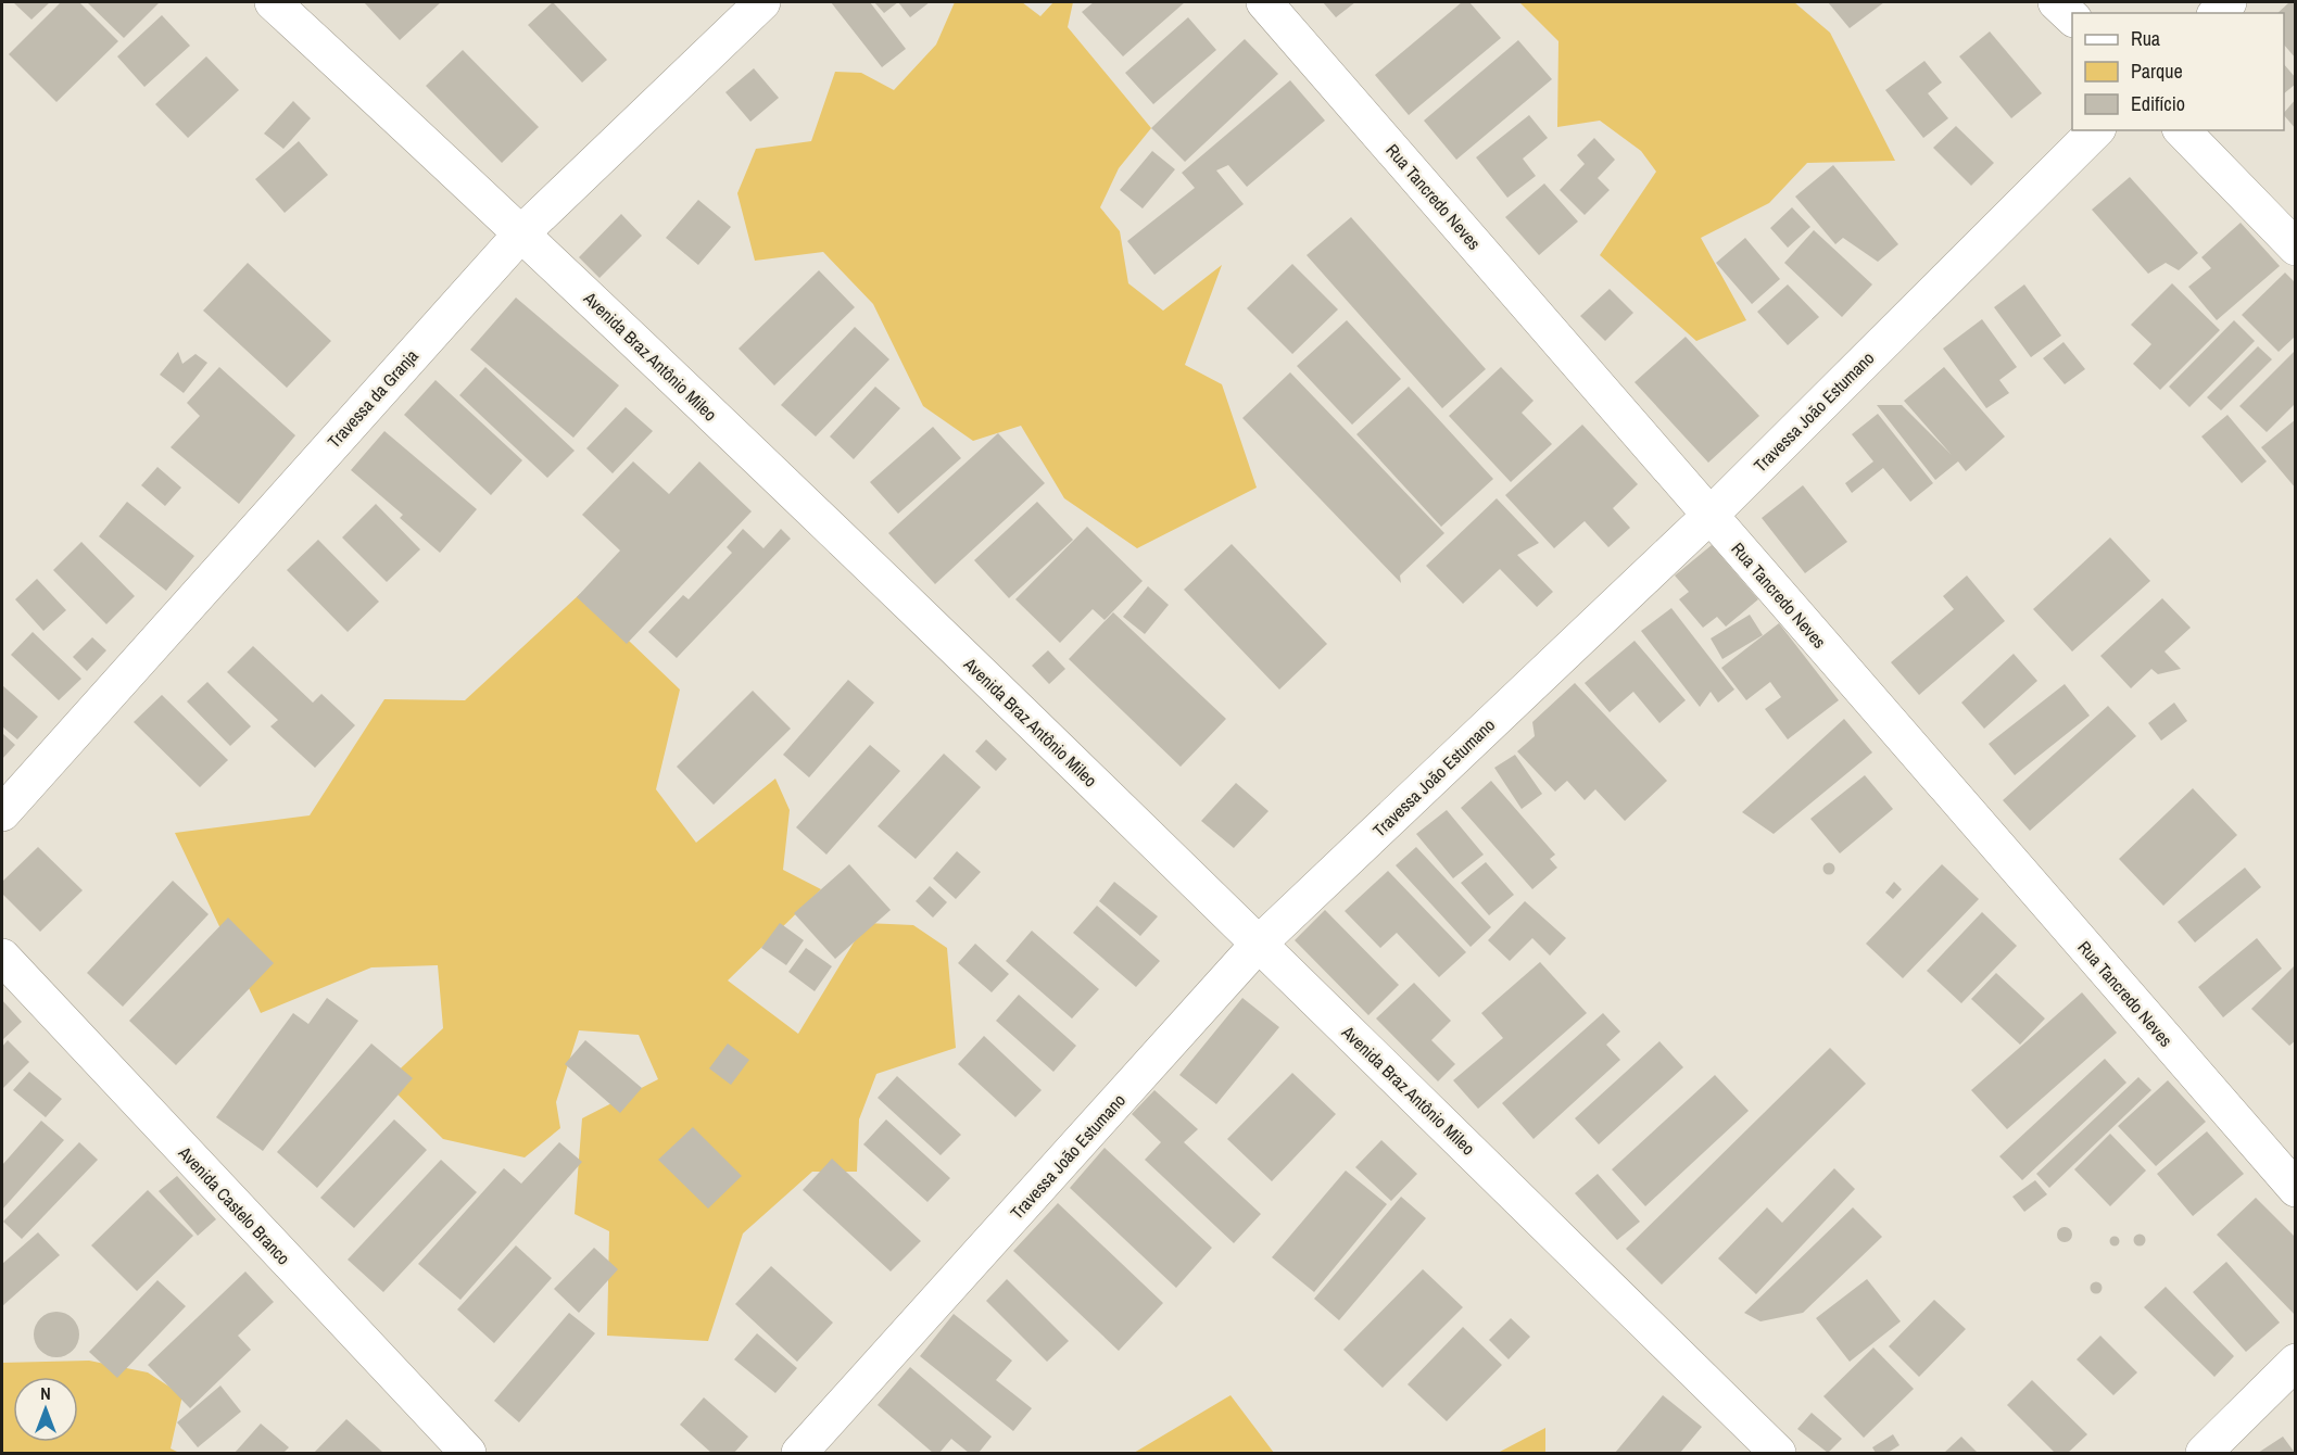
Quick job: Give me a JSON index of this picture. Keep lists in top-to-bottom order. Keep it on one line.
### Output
{"streets":{"street":["Rua Tancredo Neves","Avenida Braz Antônio Mileo","Travessa da Granja","Travessa João Estumano","Avenida Castelo Branco"]},"crossings":[["Rua Tancredo Neves","Travessa João Estumano"],["Avenida Braz Antônio Mileo","Travessa da Granja"],["Avenida Braz Antônio Mileo","Travessa João Estumano"]],"legend":["Rua","Parque","Edifício"],"north":"top"}
